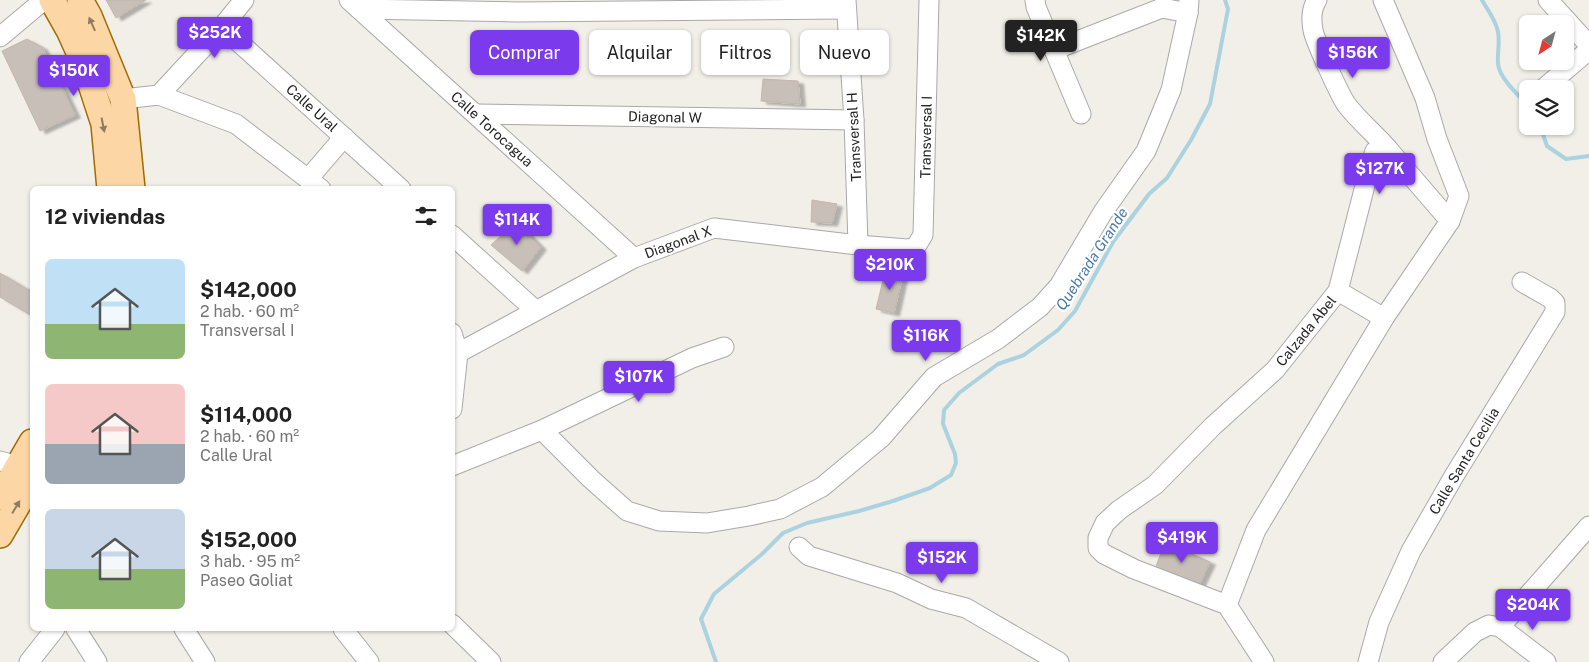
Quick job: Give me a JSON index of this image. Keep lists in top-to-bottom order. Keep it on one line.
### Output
{"streets":{"street":["Calle Ural","Diagonal W","Calle Torocagua","Transversal H","Transversal I","Diagonal X","Calzada Abel","Calle Santa Cecilia"]},"crossings":[["Diagonal W","Calle Torocagua"],["Diagonal W","Transversal H"],["Calle Torocagua","Diagonal X"],["Transversal H","Diagonal X"],["Transversal I","Diagonal X"]],"water":["Quebrada Grande"],"north":"bottom left","page":{"price":["$252K","$142K","$156K","$150K","$127K","$114K","$210K","$116K","$107K","$419K","$152K","$204K"],"chip":["Comprar","Alquilar","Filtros","Nuevo"],"heading":"12 viviendas","list":[{"name":"$142,000","note":"2 hab. · 60 m² · Transversal I"},{"name":"$114,000","note":"2 hab. · 60 m² · Calle Ural"},{"name":"$152,000","note":"3 hab. · 95 m² · Paseo Goliat"}]}}
